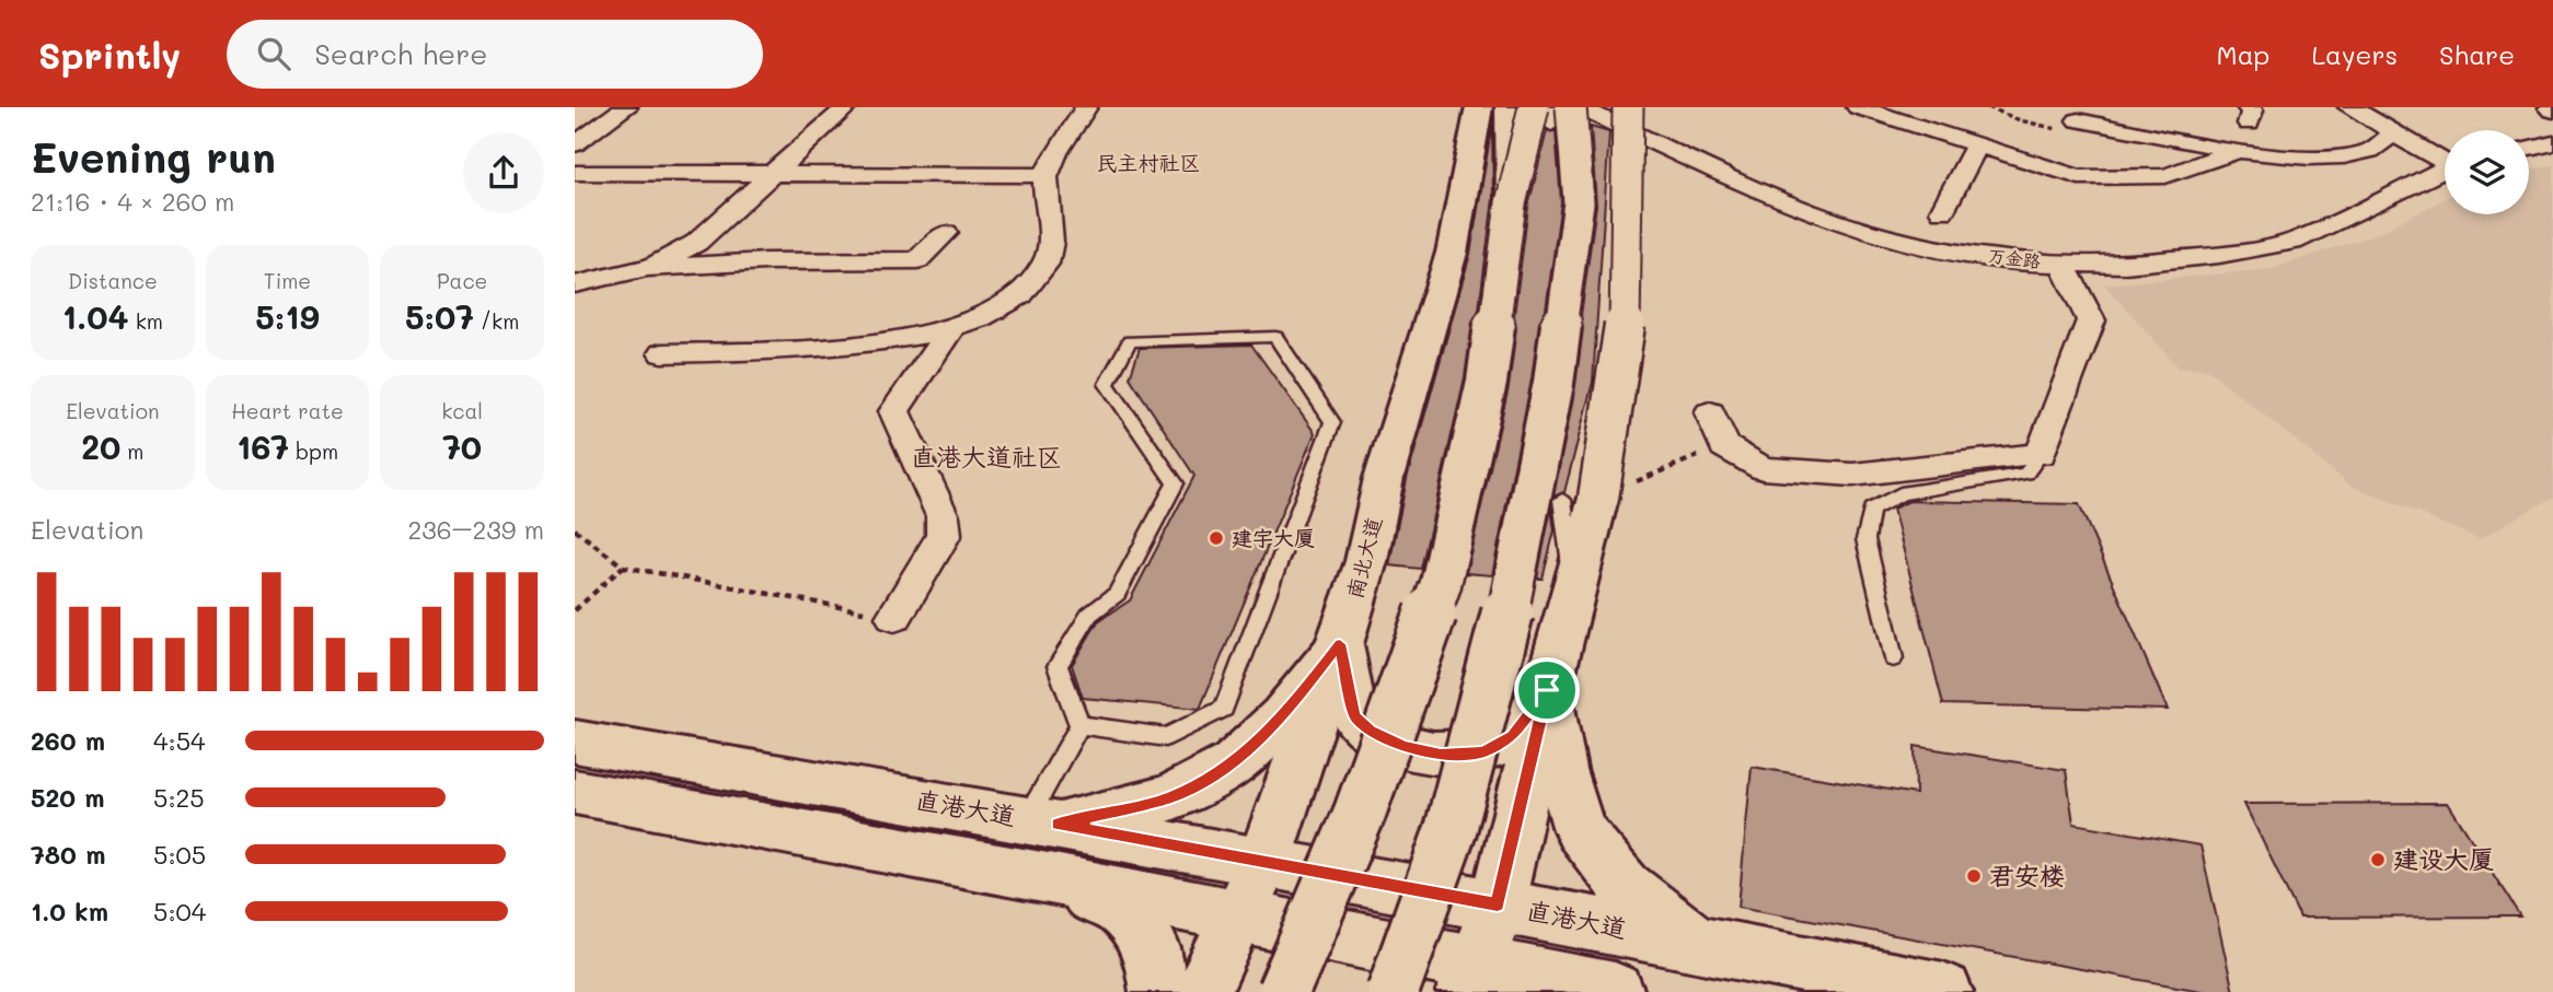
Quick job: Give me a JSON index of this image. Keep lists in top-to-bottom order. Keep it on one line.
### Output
{"streets":{"main road":["南北大道","直港大道"],"street":["万金路"]},"crossings":[["南北大道","直港大道"]],"districts":["民主村社区","直港大道社区"],"places":["建宇大厦","建设大厦","君安楼"],"page":{"header":"Sprintly","search":"Search here","nav":["Map","Layers","Share"],"heading":["Evening run","21:16 · 4 × 260 m"],"stats":[["Distance","1.04 km"],["Time","5:19"],["Pace","5:07 /km"],["Elevation","20 m"],["Heart rate","167 bpm"],["kcal","70"]],"chart":["Elevation","236–239 m"],"list":[{"name":"260 m","note":"4:54"},{"name":"520 m","note":"5:25"},{"name":"780 m","note":"5:05"},{"name":"1.0 km","note":"5:04"}]}}
